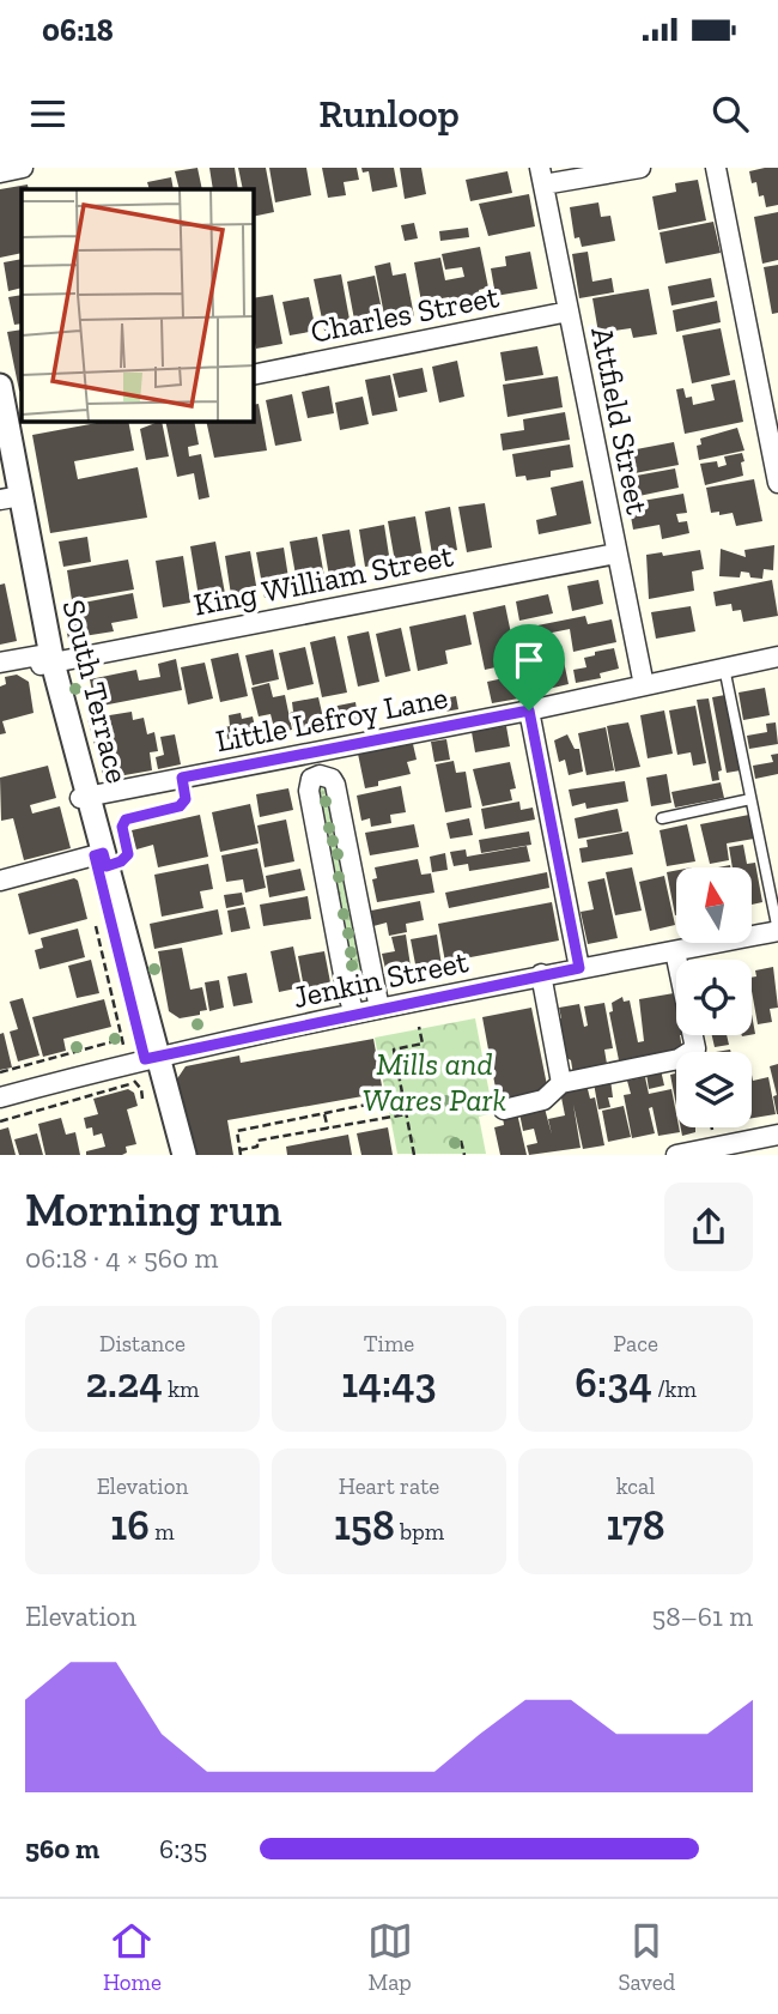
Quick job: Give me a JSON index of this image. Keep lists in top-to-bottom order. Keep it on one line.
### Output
{"streets":{"street":["Charles Street","Attfield Street","King William Street","South Terrace","Little Lefroy Lane","Jenkin Street"]},"crossings":[["Charles Street","Attfield Street"],["Attfield Street","King William Street"],["Attfield Street","Little Lefroy Lane"],["King William Street","South Terrace"],["South Terrace","Little Lefroy Lane"],["South Terrace","Jenkin Street"]],"parks":["Mills and Wares Park"],"north":"top","page":{"status":"06:18","header":"Runloop","heading":["Morning run","06:18 · 4 × 560 m"],"stats":[["Distance","2.24 km"],["Time","14:43"],["Pace","6:34 /km"],["Elevation","16 m"],["Heart rate","158 bpm"],["kcal","178"]],"chart":["Elevation","58–61 m"],"list":[{"name":"560 m","note":"6:35"}],"tabs":["Home","Map","Saved"]}}
